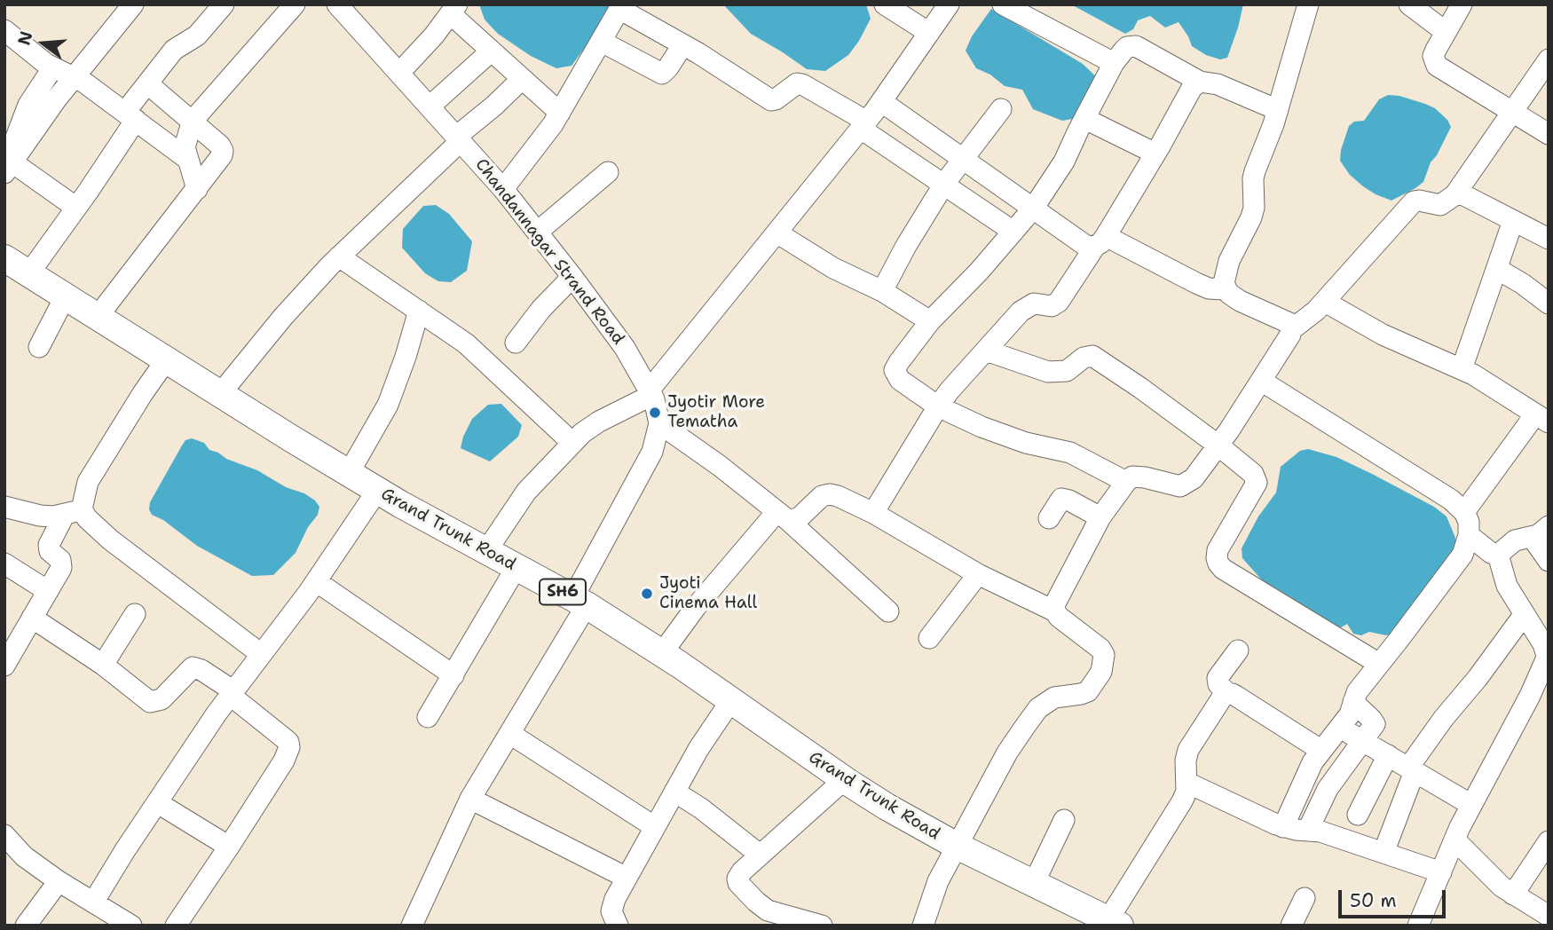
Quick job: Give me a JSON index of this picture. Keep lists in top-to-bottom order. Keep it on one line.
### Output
{"streets":{"main road":["Grand Trunk Road","SH6"],"street":["Chandannagar Strand Road"]},"crossings":[["Chandannagar Strand Road","Grand Trunk Road"]],"places":["Jyotir More Tematha","Jyoti Cinema Hall"],"scale_bar":"50 m","north":"left"}
